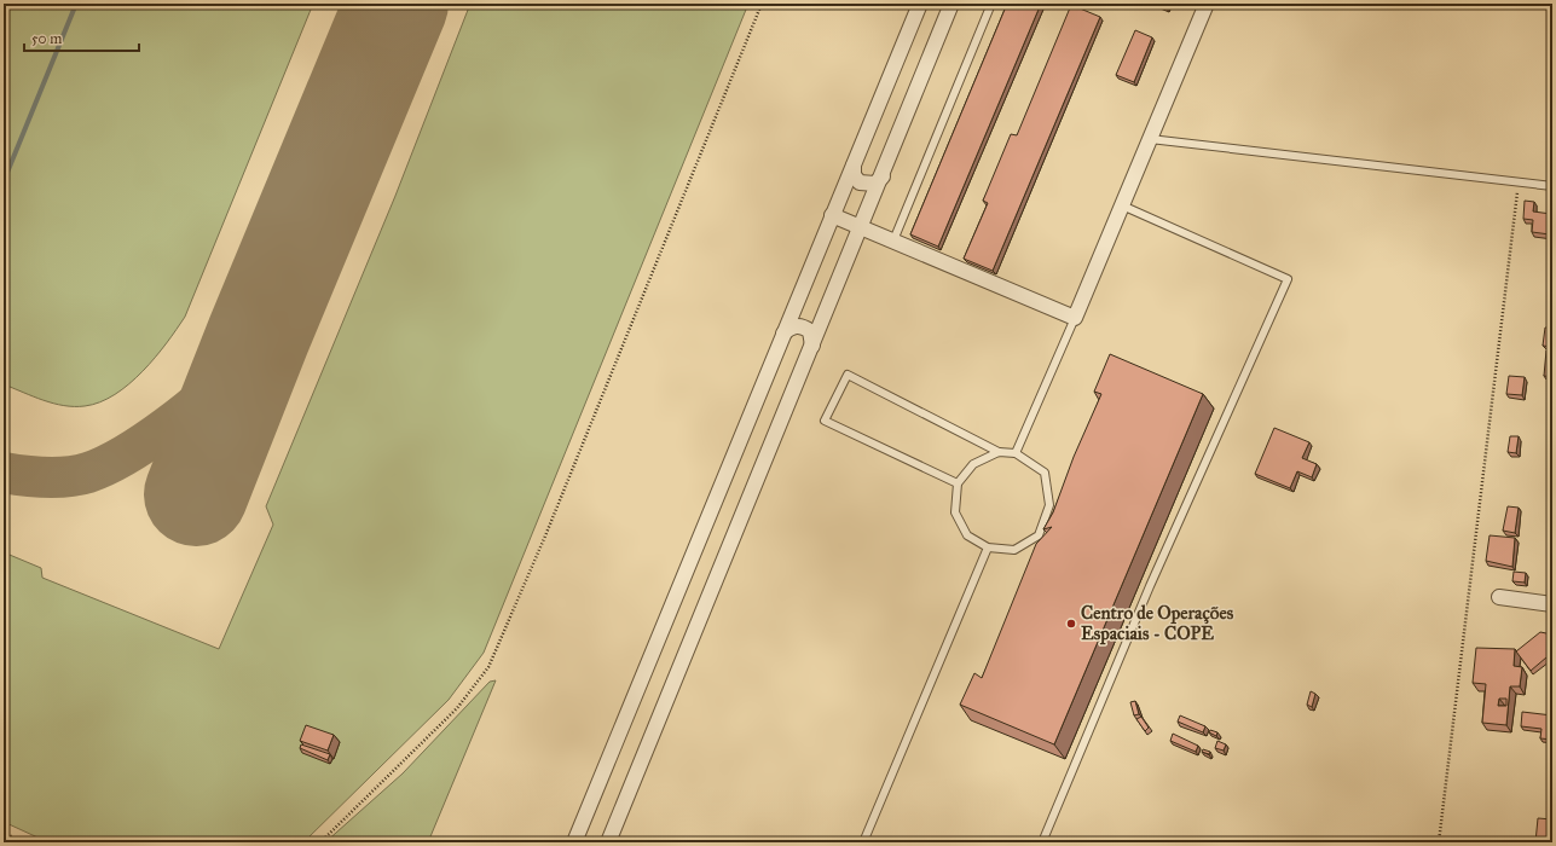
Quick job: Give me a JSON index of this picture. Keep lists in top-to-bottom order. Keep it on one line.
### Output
{"places":["Centro de Operações Espaciais - COPE"],"scale_bar":"50 m"}
